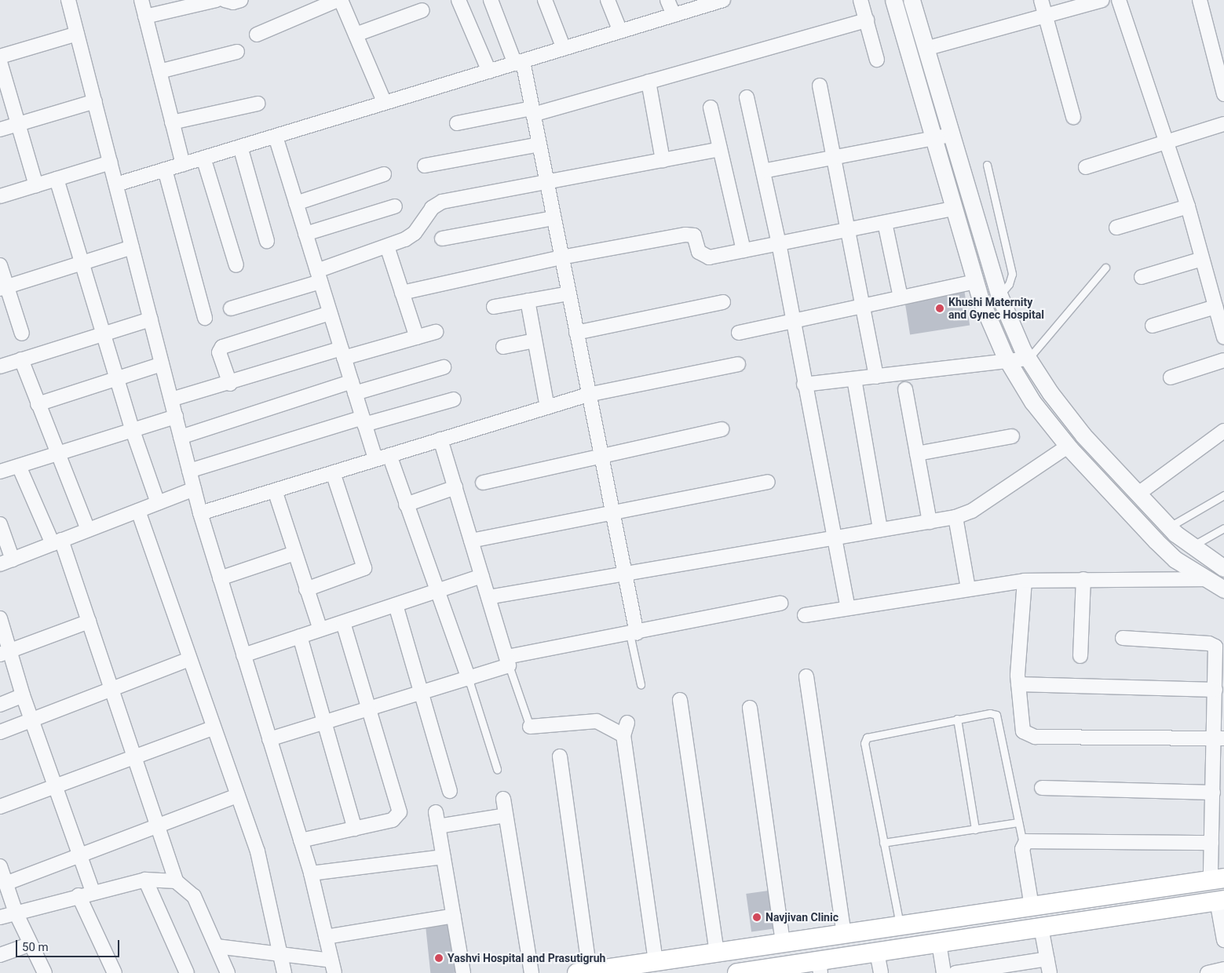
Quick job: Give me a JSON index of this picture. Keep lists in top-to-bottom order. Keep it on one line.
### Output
{"places":["Khushi Maternity and Gynec Hospital","Navjivan Clinic","Yashvi Hospital and Prasutigruh"],"scale_bar":"50 m"}
